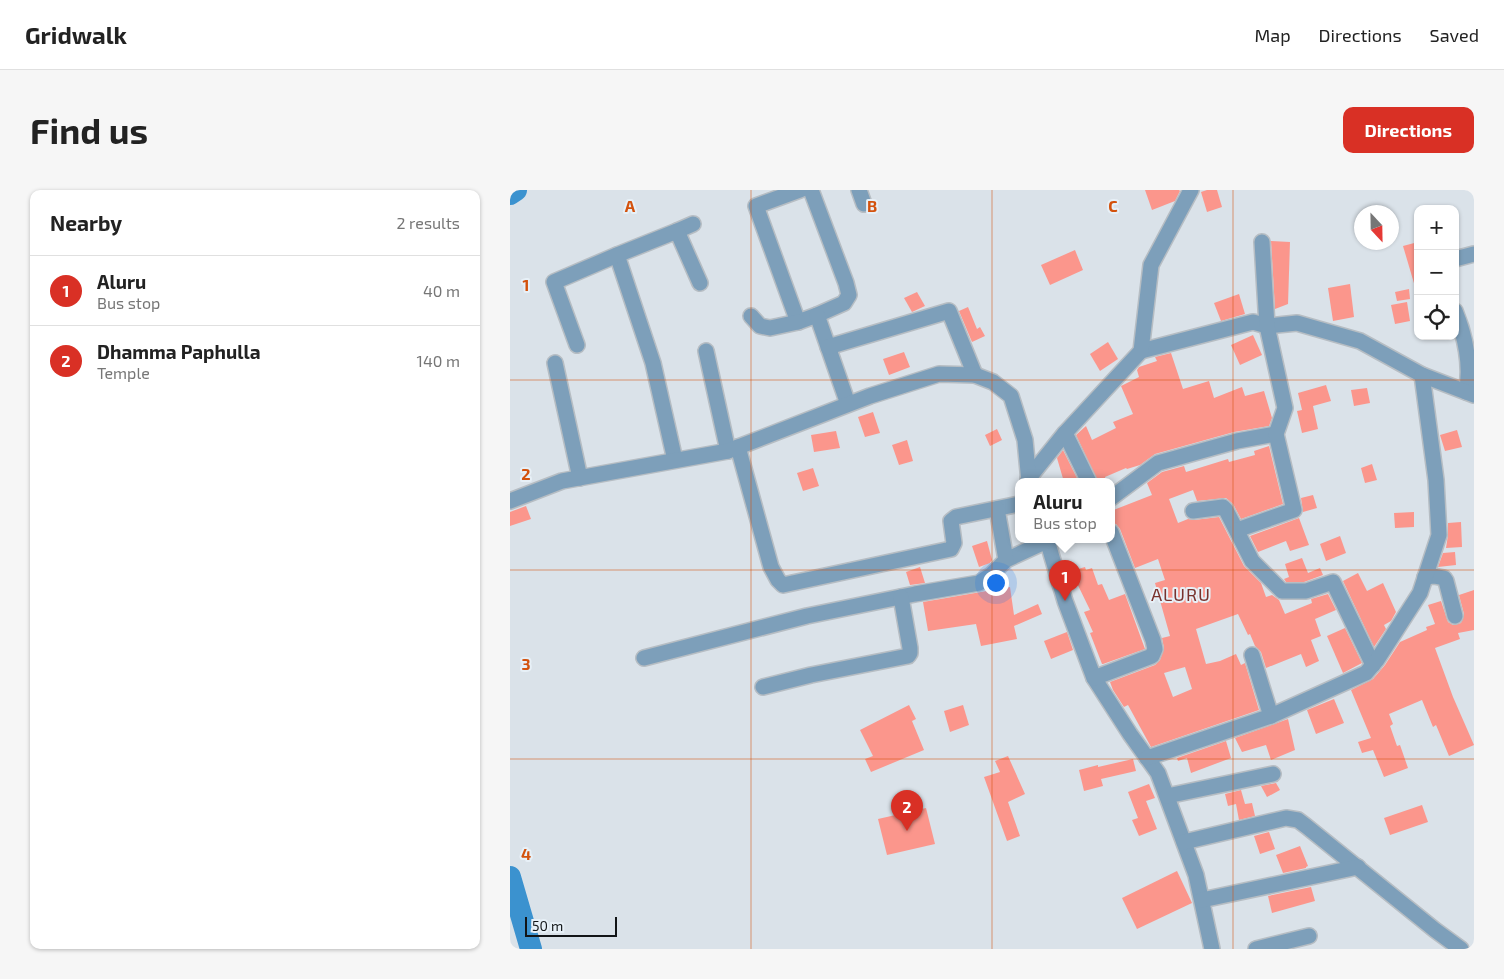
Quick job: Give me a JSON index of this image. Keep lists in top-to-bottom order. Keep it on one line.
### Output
{"districts":["ALURU"],"scale_bar":"50 m","north":"bottom","page":{"header":"Gridwalk","nav":["Map","Directions","Saved"],"buttons":"Directions","title":"Find us","heading":["Nearby","2 results"],"map_buttons":["+","−"],"list":[{"mark":"1","name":"Aluru","note":"Bus stop","value":"40 m"},{"mark":"2","name":"Dhamma Paphulla","note":"Temple","value":"140 m"}],"popup":["Aluru","Bus stop"],"pins":["1","2"],"scale":"50 m"},"grid":{"columns":["A","B","C"],"rows":["1","2","3","4"]}}
